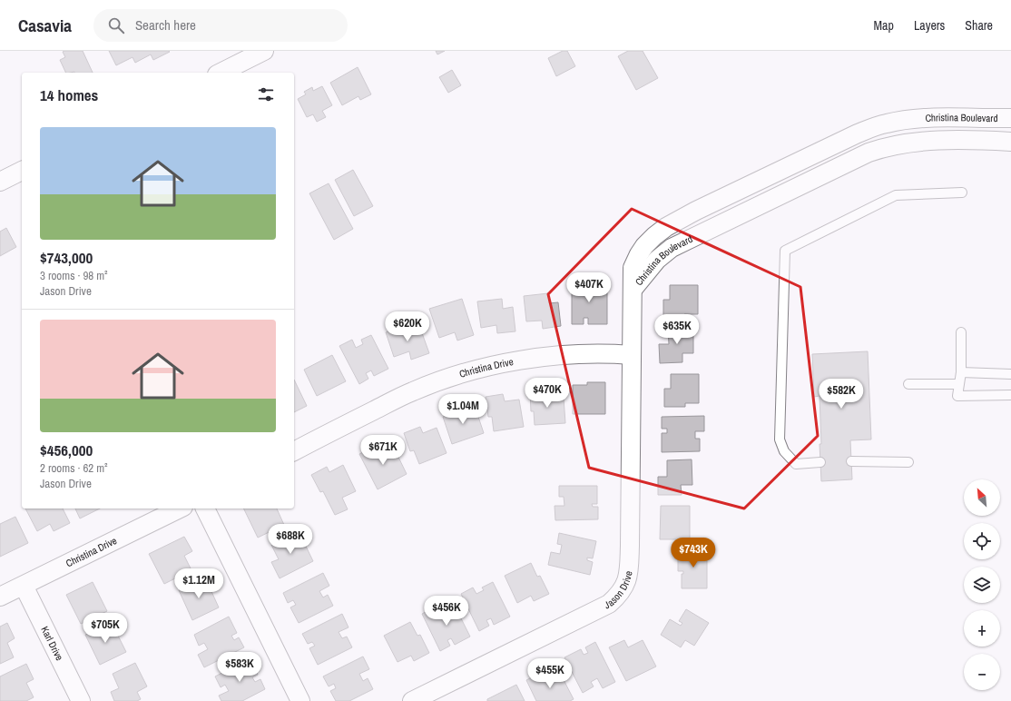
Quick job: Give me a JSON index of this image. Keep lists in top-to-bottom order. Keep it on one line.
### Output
{"streets":{"street":["Christina Boulevard","Christina Drive","Jason Drive","Karl Drive"]},"crossings":[["Christina Drive","Jason Drive"],["Christina Drive","Karl Drive"]],"north":"top left","page":{"header":"Casavia","search":"Search here","nav":["Map","Layers","Share"],"heading":"14 homes","list":[{"name":"$743,000","note":"3 rooms · 98 m² · Jason Drive"},{"name":"$456,000","note":"2 rooms · 62 m² · Jason Drive"}],"price":["$407K","$620K","$635K","$470K","$582K","$1.04M","$671K","$688K","$743K","$1.12M","$456K","$705K","$583K","$455K"],"map_buttons":["+","−"]}}
